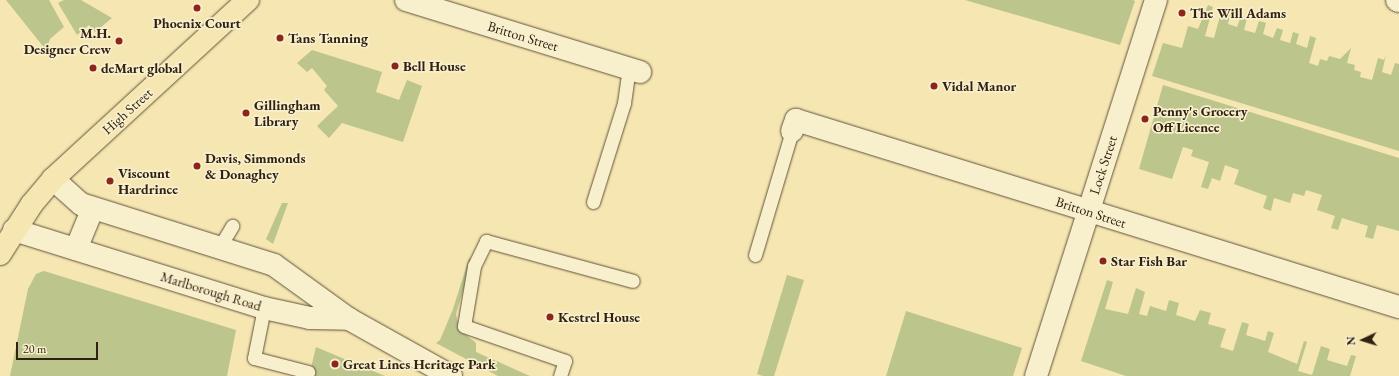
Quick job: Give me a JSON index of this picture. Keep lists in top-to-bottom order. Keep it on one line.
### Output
{"streets":{"main road":["High Street"],"street":["Britton Street","Lock Street","Marlborough Road"]},"crossings":[["Britton Street","Lock Street"],["High Street","Marlborough Road"]],"places":["Phoenix Court","The Will Adams","Tans Tanning","M.H. Designer Crew","Bell House","deMart global","Vidal Manor","Gillingham Library","Penny's Grocery Off Licence","Davis, Simmonds & Donaghey","Viscount Hardrince","Star Fish Bar","Kestrel House","Great Lines Heritage Park"],"scale_bar":"20 m","north":"left"}
